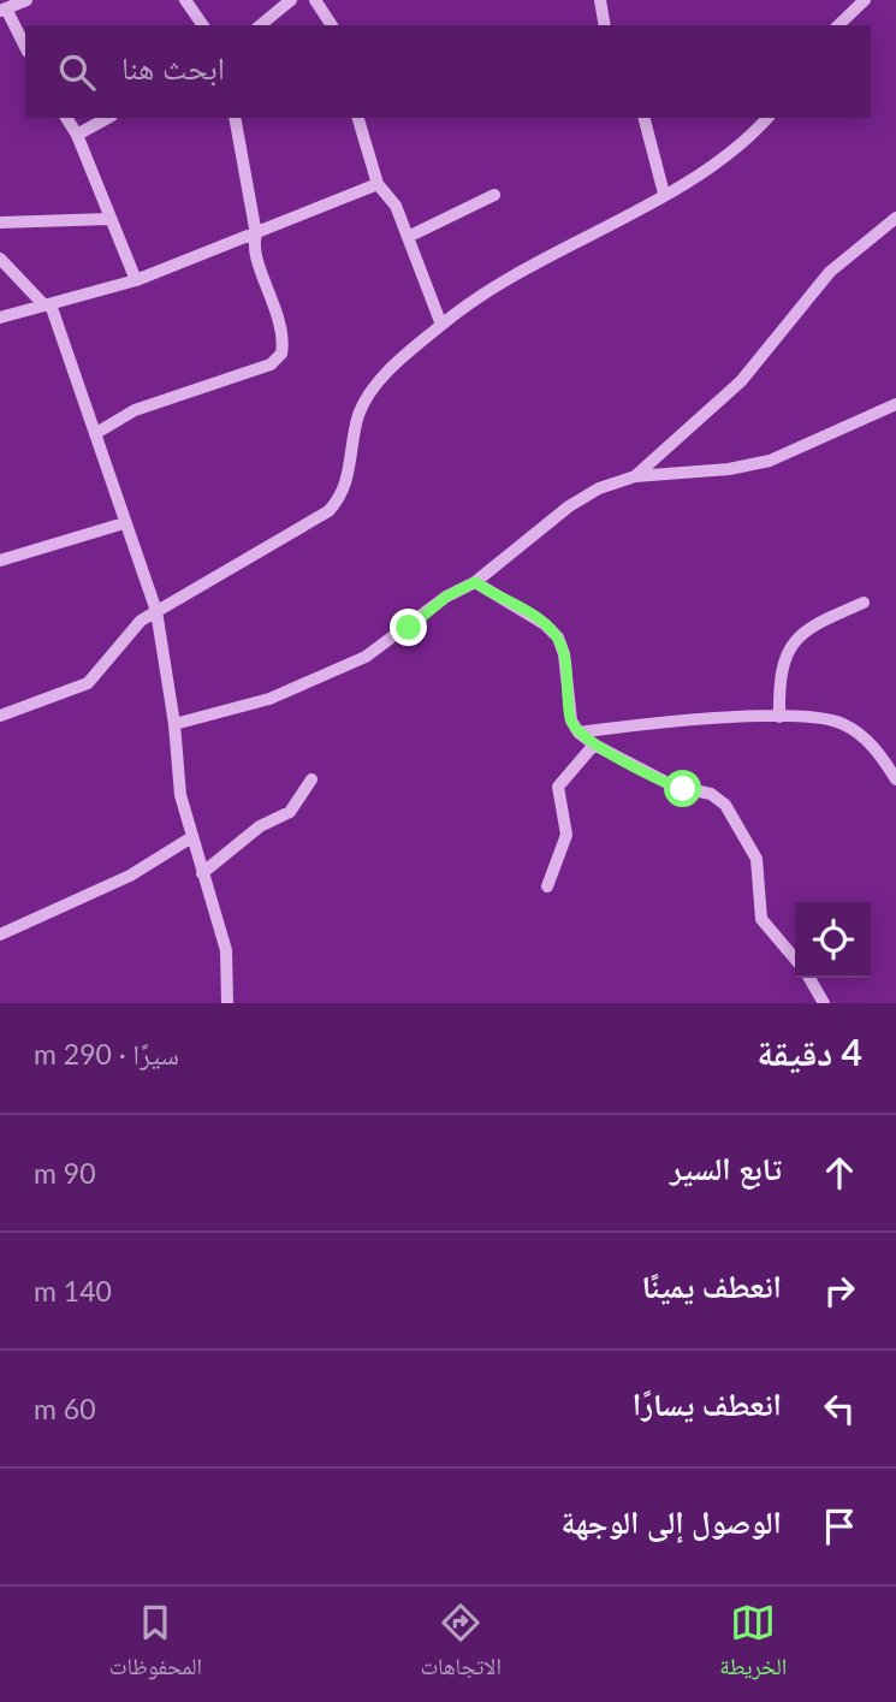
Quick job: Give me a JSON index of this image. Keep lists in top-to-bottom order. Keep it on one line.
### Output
{"page":{"search":"ابحث هنا","heading":["4 دقيقة","سيرًا · 290 m"],"list":[["تابع السير","90 m"],["انعطف يمينًا","140 m"],["انعطف يسارًا","60 m"],"الوصول إلى الوجهة"],"nav":["الخريطة","الاتجاهات","المحفوظات"]}}
